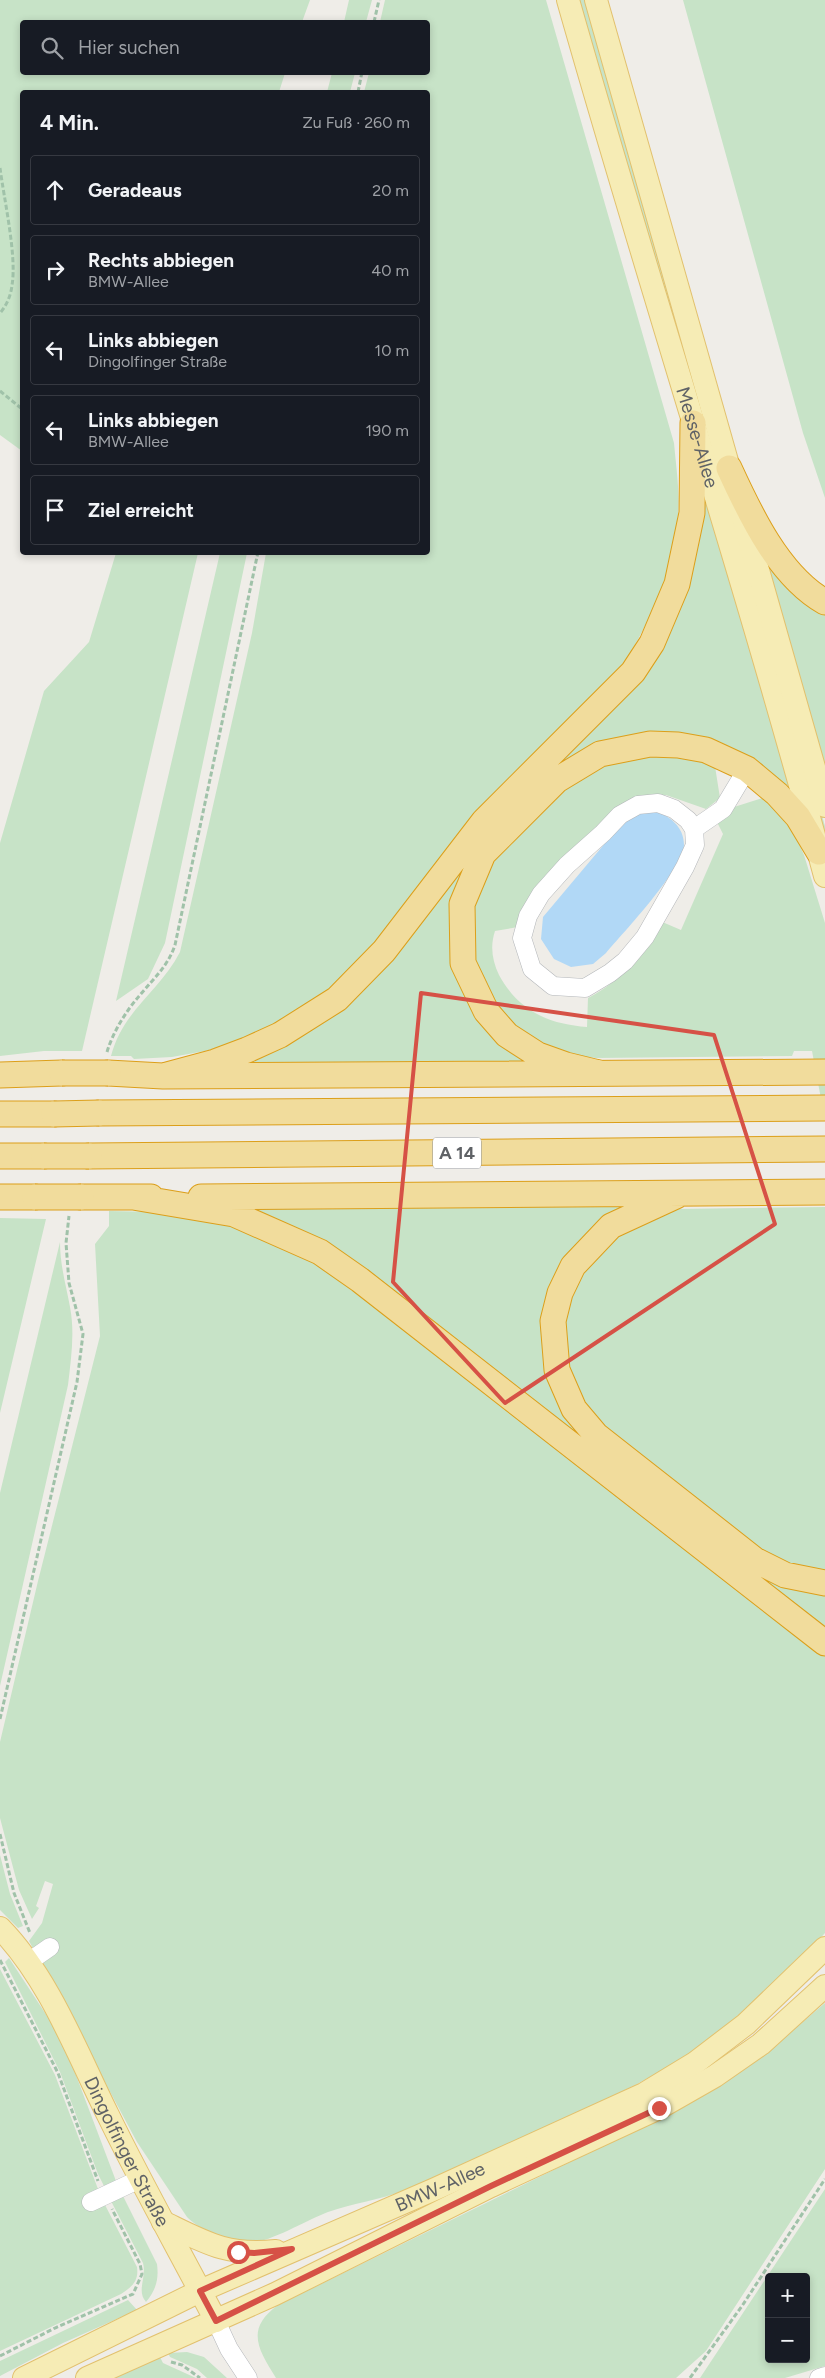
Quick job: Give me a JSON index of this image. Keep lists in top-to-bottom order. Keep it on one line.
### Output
{"streets":{"highway":["A 14"],"main road":["Messe-Allee","Dingolfinger Straße","BMW-Allee"]},"crossings":[["Dingolfinger Straße","BMW-Allee"]],"page":{"search":"Hier suchen","heading":["4 Min.","Zu Fuß · 260 m"],"list":[["Geradeaus","20 m"],["Rechts abbiegen","BMW-Allee","40 m"],["Links abbiegen","Dingolfinger Straße","10 m"],["Links abbiegen","BMW-Allee","190 m"],"Ziel erreicht"],"map_buttons":["+","−"]}}
